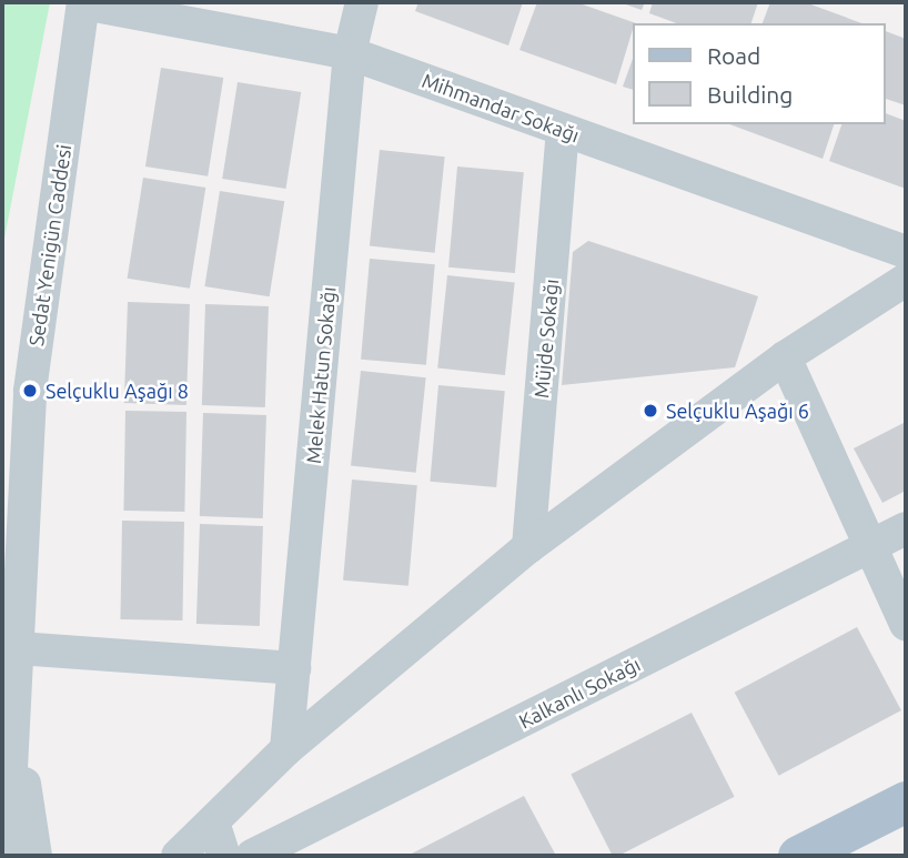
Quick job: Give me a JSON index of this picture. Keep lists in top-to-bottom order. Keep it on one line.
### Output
{"streets":{"street":["Mihmandar Sokağı","Sedat Yenigün Caddesi","Müjde Sokağı","Melek Hatun Sokağı","Kalkanlı Sokağı"]},"crossings":[["Mihmandar Sokağı","Sedat Yenigün Caddesi"],["Mihmandar Sokağı","Müjde Sokağı"],["Mihmandar Sokağı","Melek Hatun Sokağı"]],"places":["Selçuklu Aşağı 8","Selçuklu Aşağı 6"],"legend":["Road","Building"]}
